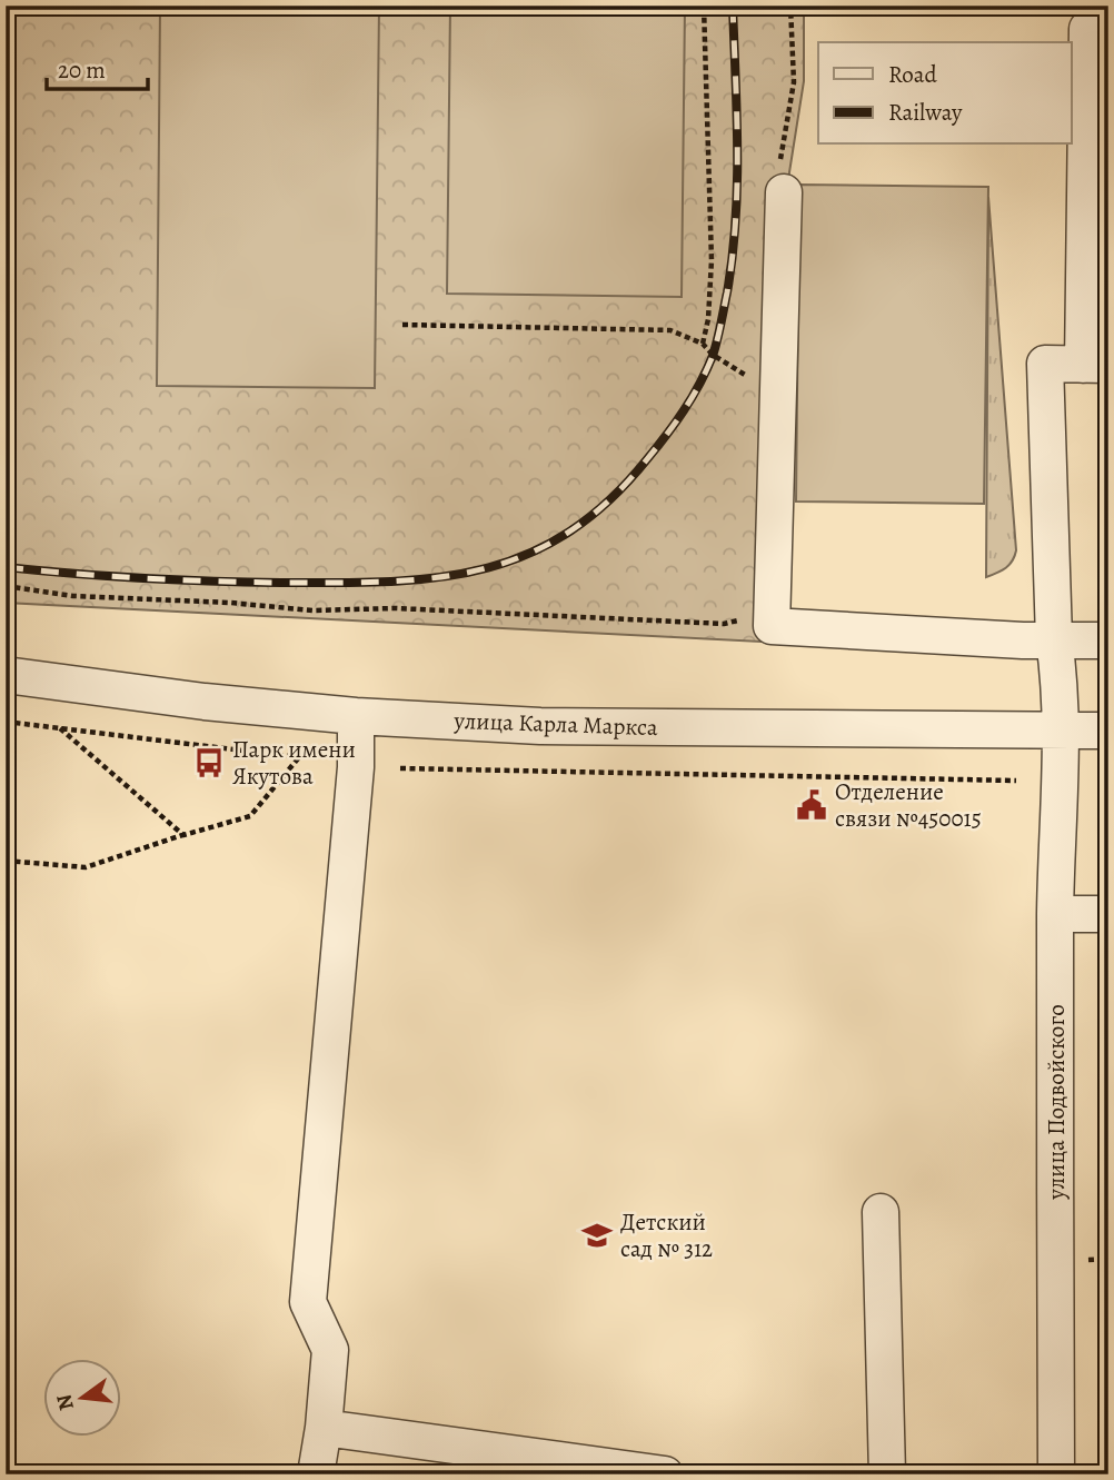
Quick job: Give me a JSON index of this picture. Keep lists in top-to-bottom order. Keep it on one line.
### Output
{"streets":{"street":["улица Карла Маркса","улица Подвойского"]},"crossings":[["улица Карла Маркса","улица Подвойского"]],"places":{"bus stop":["Парк имени Якутова"],"public building":["Отделение связи №450015"],"school or university":["Детский сад № 312"]},"legend":["Road","Railway"],"scale_bar":"20 m","north":"left"}
